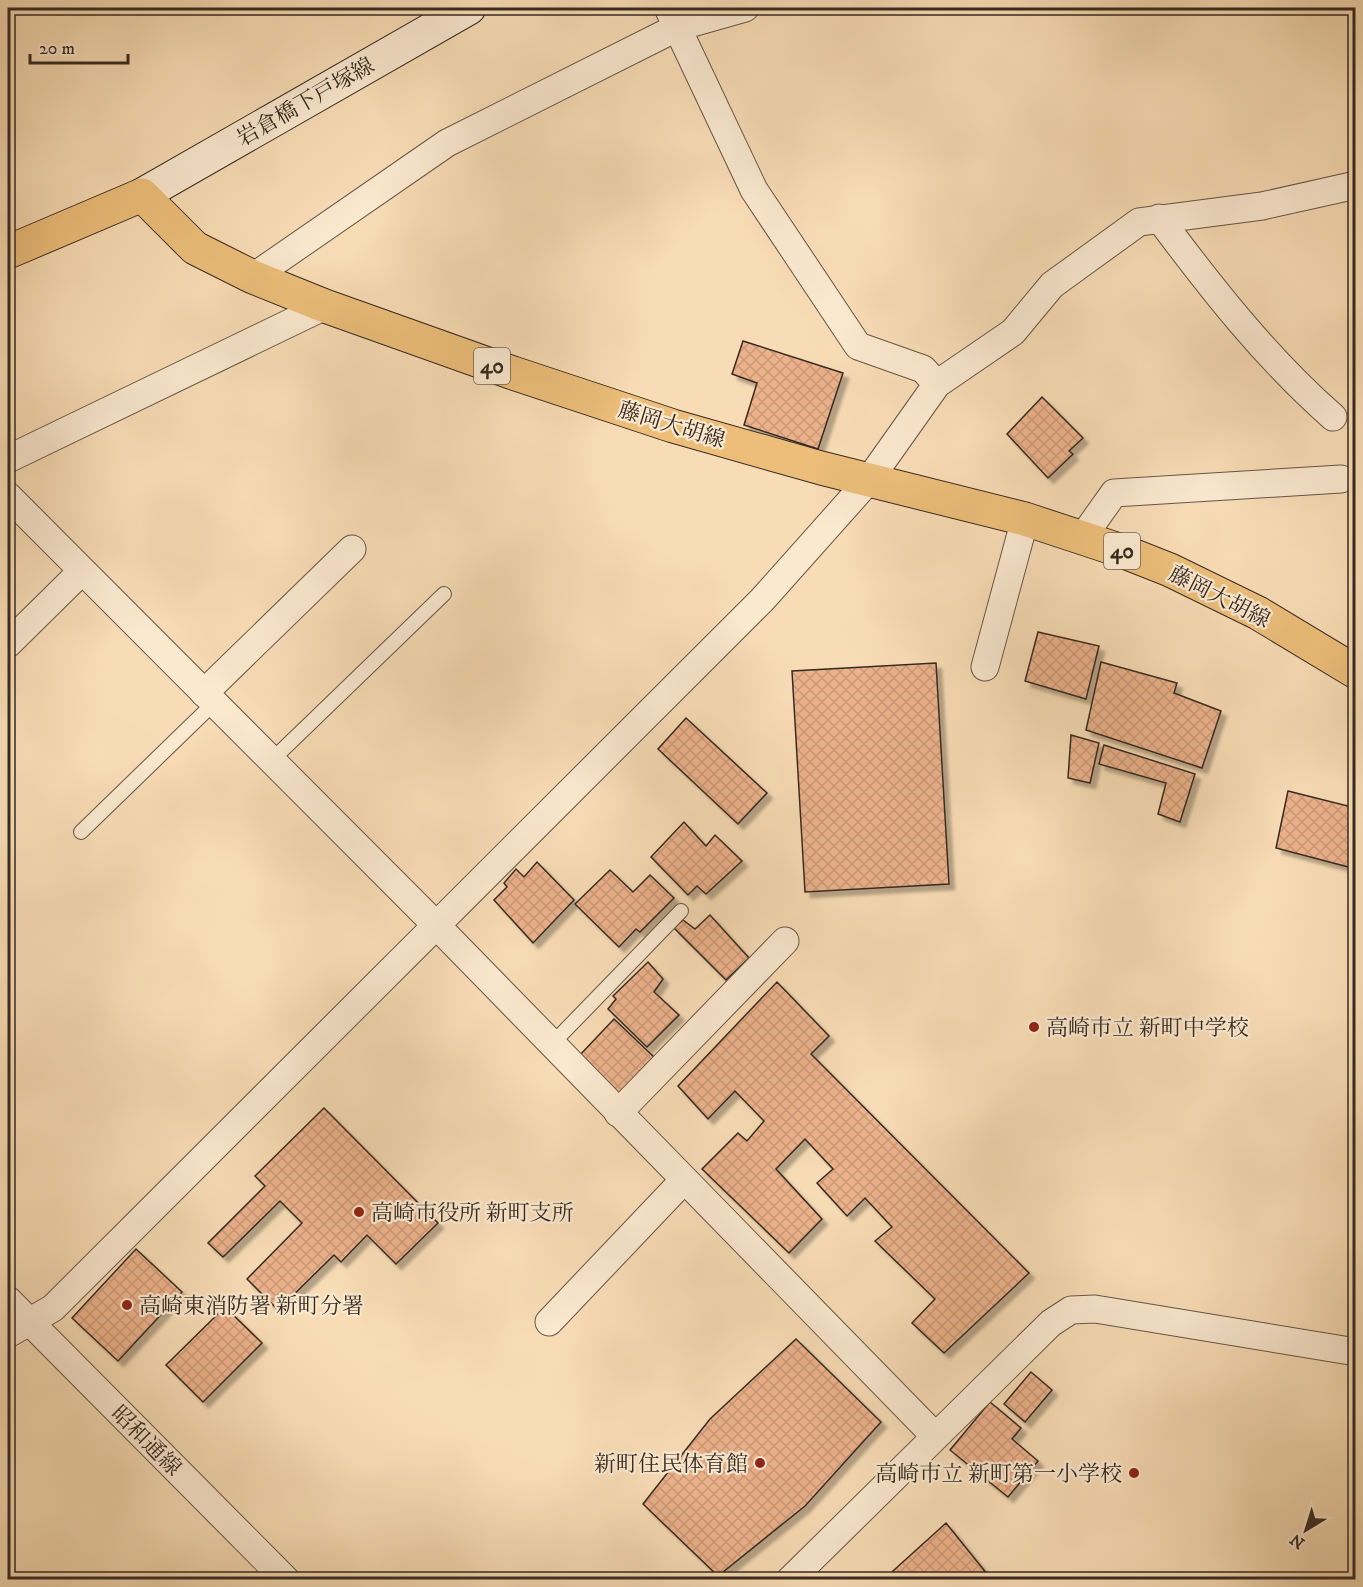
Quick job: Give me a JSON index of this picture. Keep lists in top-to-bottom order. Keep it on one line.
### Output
{"streets":{"main road":["40","藤岡大胡線"],"street":["岩倉橋下戸塚線","昭和通線"]},"crossings":[["岩倉橋下戸塚線","藤岡大胡線"]],"places":["高崎市立 新町中学校","高崎市役所 新町支所","高崎東消防署 新町分署","新町住民体育館","高崎市立 新町第一小学校"],"scale_bar":"20 m","north":"bottom left"}
